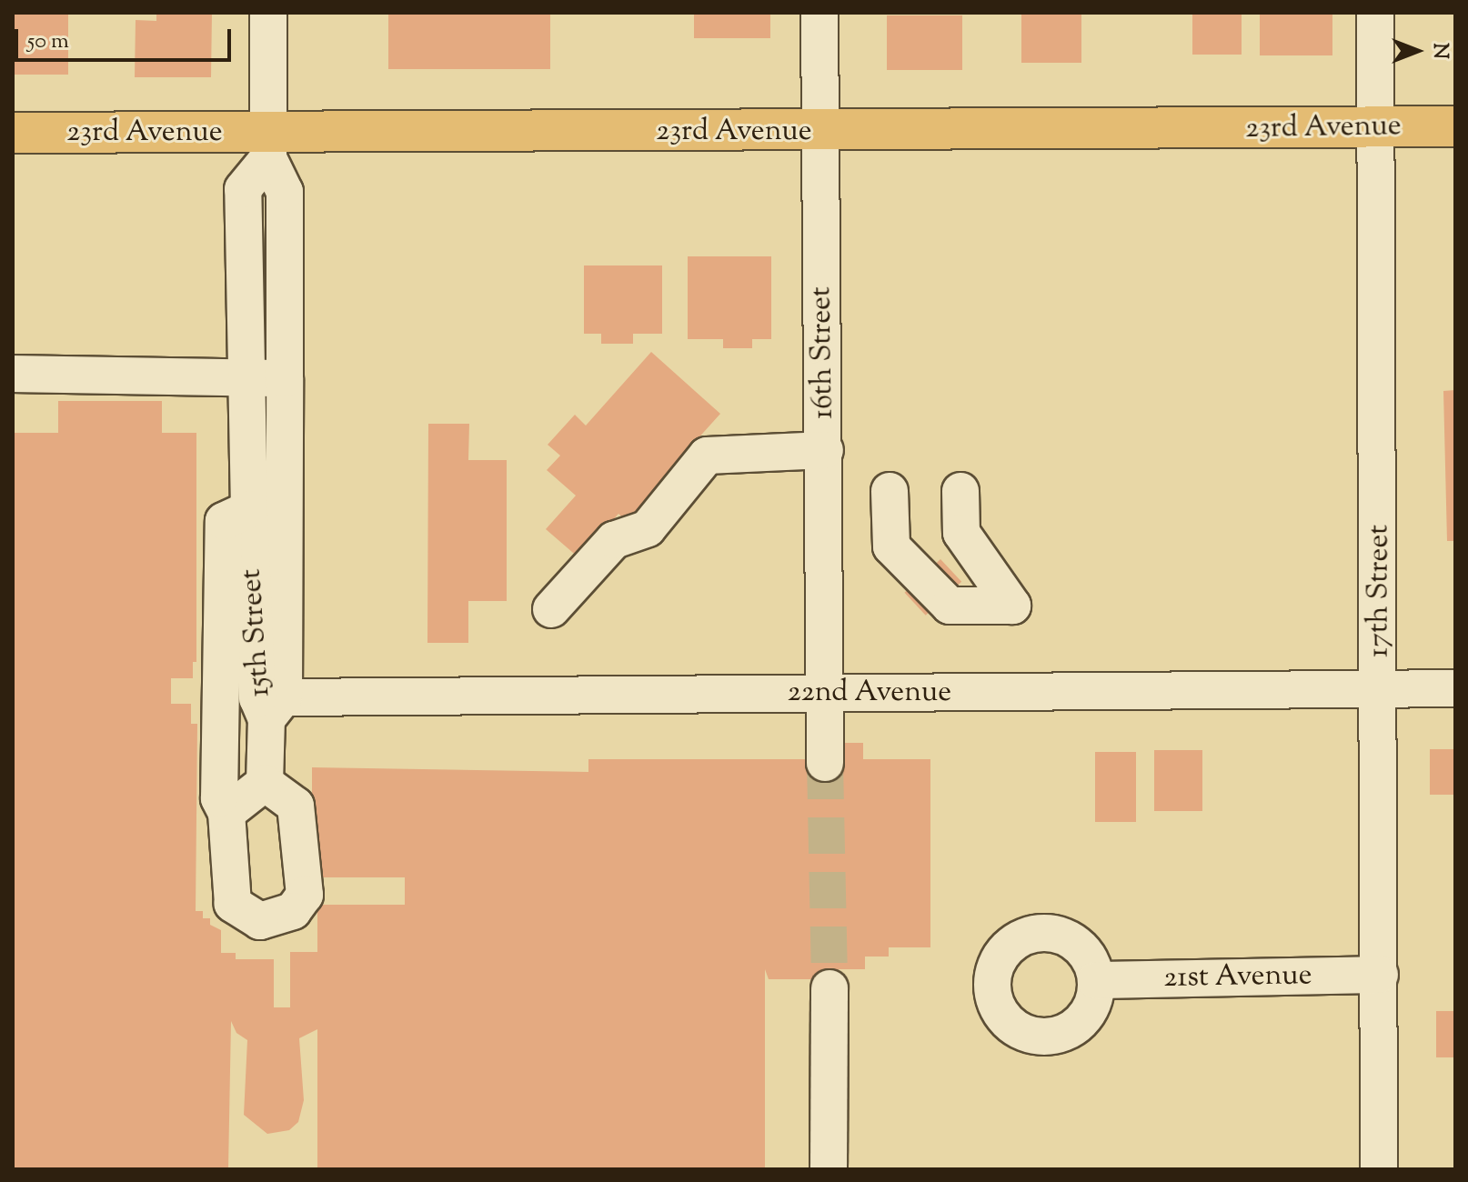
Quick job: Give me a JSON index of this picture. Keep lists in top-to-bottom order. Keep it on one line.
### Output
{"streets":{"main road":["23rd Avenue"],"street":["16th Street","17th Street","15th Street","22nd Avenue","21st Avenue"]},"crossings":[["23rd Avenue","16th Street"],["23rd Avenue","17th Street"],["23rd Avenue","15th Street"],["16th Street","22nd Avenue"],["17th Street","22nd Avenue"],["17th Street","21st Avenue"],["15th Street","22nd Avenue"]],"scale_bar":"50 m","north":"right"}
